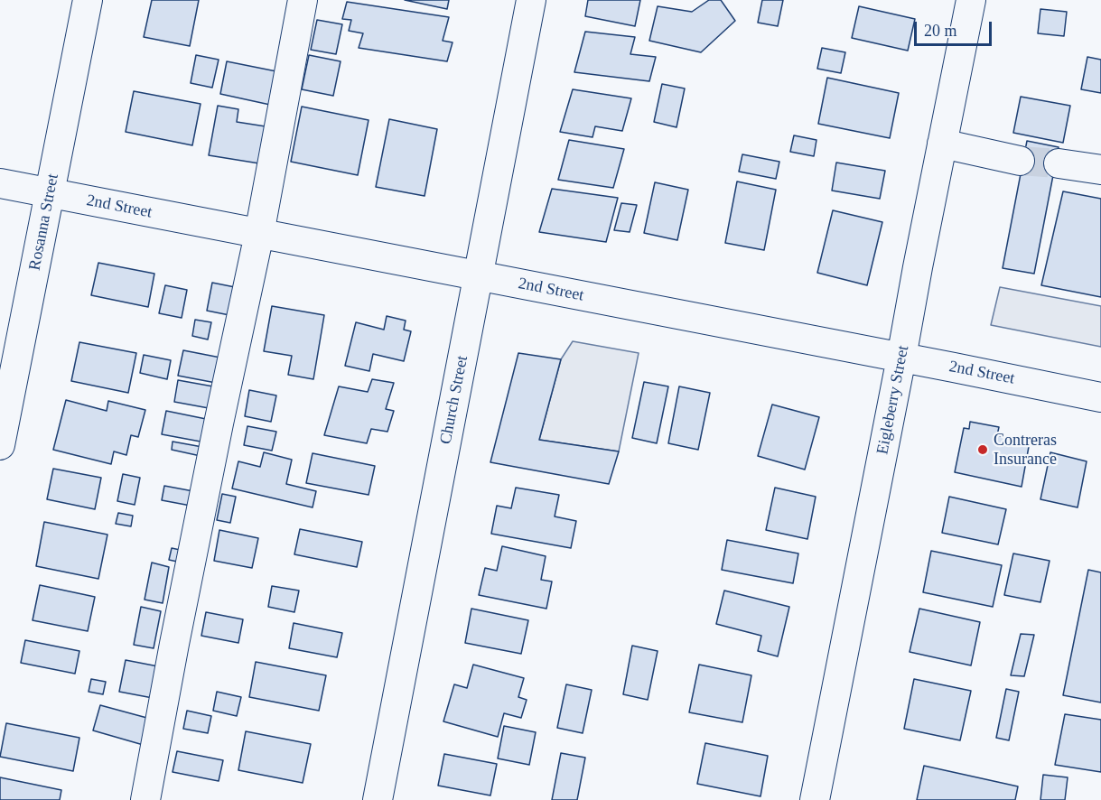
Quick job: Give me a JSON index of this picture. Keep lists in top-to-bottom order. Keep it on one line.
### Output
{"streets":{"street":["2nd Street","Rosanna Street","Church Street","Eigleberry Street"]},"crossings":[["2nd Street","Rosanna Street"],["2nd Street","Church Street"],["2nd Street","Eigleberry Street"]],"places":["Contreras Insurance"],"scale_bar":"20 m"}
